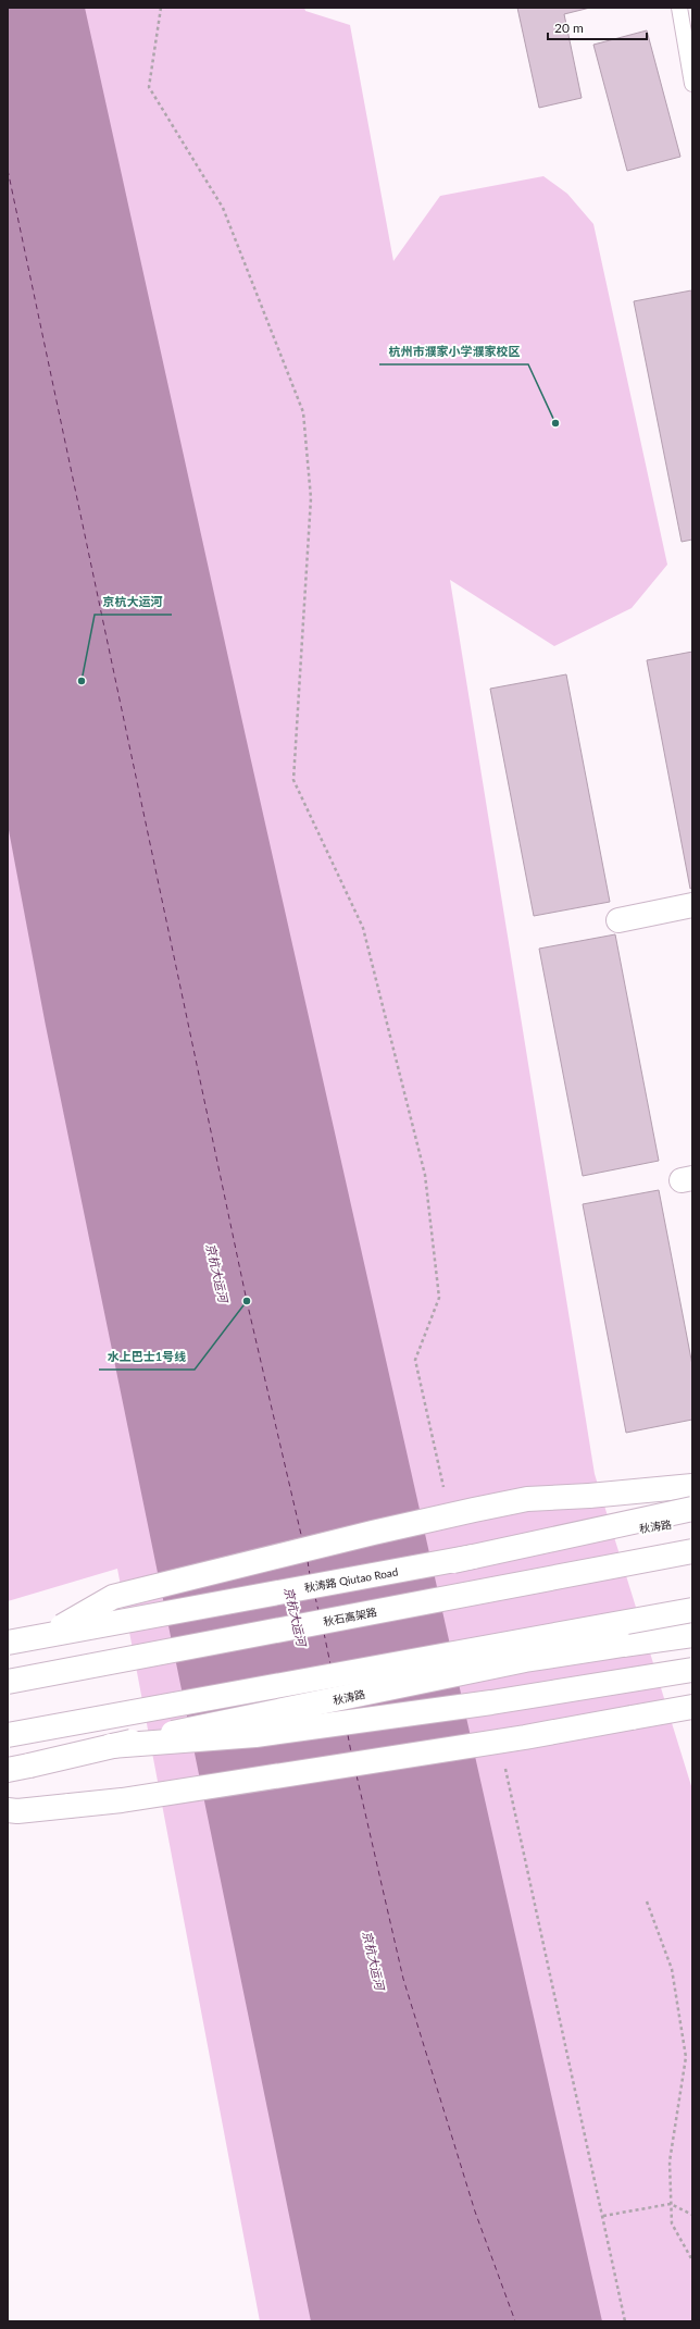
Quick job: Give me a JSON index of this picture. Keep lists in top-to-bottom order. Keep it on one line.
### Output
{"streets":{"main road":["秋涛路","秋涛路 Qiutao Road","秋石高架路"]},"crossings":[["秋涛路","秋涛路 Qiutao Road"]],"water":["京杭大运河"],"places":["杭州市濮家小学濮家校区","京杭大运河","水上巴士1号线"],"scale_bar":"20 m"}
